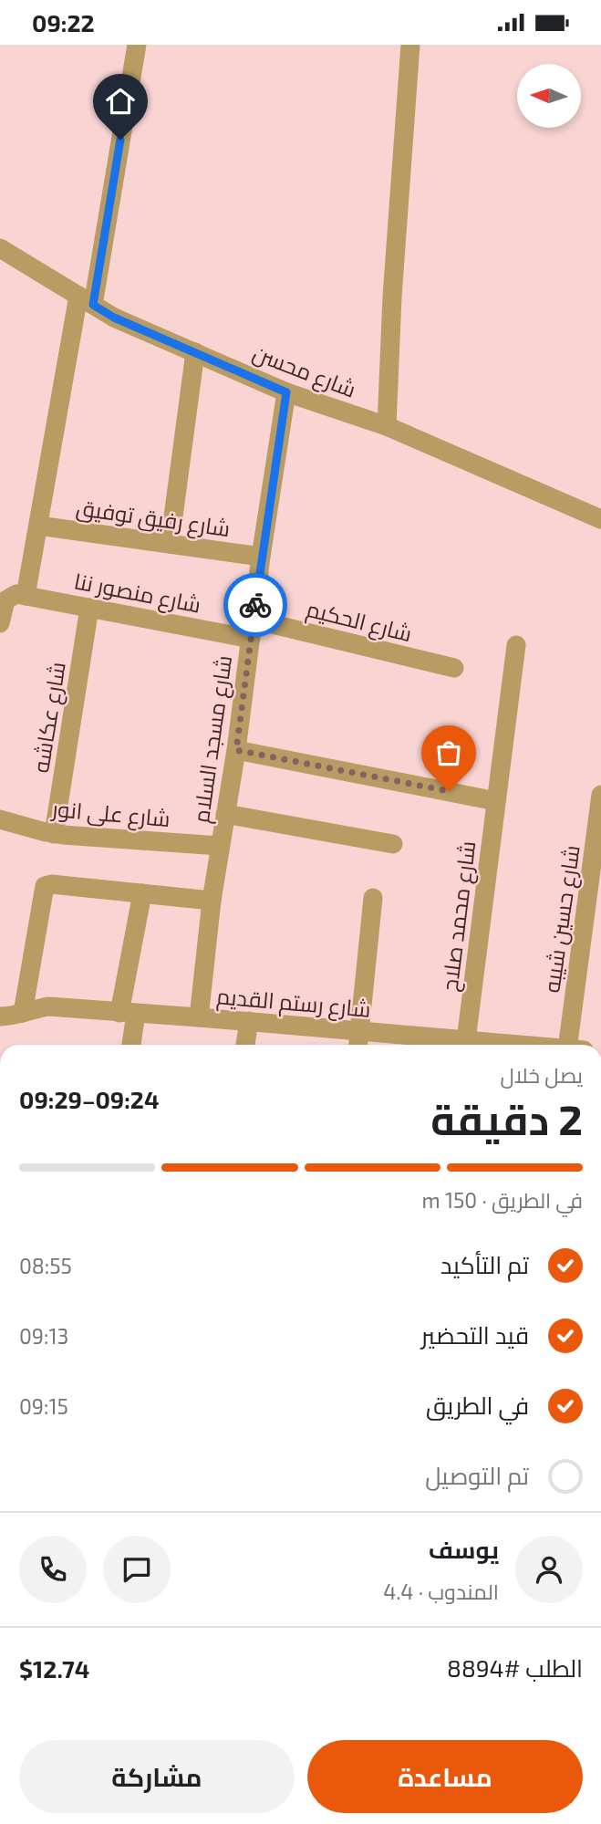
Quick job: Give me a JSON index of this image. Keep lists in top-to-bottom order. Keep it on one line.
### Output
{"streets":{"street":["شارع محسن","شارع رفيق توفيق","شارع منصور ننا","شارع الحكيم","شارع عكاشه","شارع مسجد السلام","شارع على انور","شارع محمد صلاح","شارع حسين شيبه","شارع رستم القديم"]},"crossings":[["شارع محسن","شارع مسجد السلام"],["شارع رفيق توفيق","شارع مسجد السلام"],["شارع منصور ننا","شارع الحكيم"],["شارع منصور ننا","شارع عكاشه"],["شارع منصور ننا","شارع مسجد السلام"],["شارع الحكيم","شارع مسجد السلام"],["شارع عكاشه","شارع على انور"],["شارع مسجد السلام","شارع على انور"],["شارع مسجد السلام","شارع رستم القديم"],["شارع محمد صلاح","شارع رستم القديم"]],"north":"left","page":{"status":"09:22","heading":["2 دقيقة","يصل خلال","09:24–09:29"],"panel":["يوسف","المندوب · 4.4","الطلب #8894","$12.74"],"bar":"في الطريق · 150 m","list":[["تم التأكيد","08:55"],["قيد التحضير","09:13"],["في الطريق","09:15"],"تم التوصيل"],"buttons":["مساعدة","مشاركة"]}}
